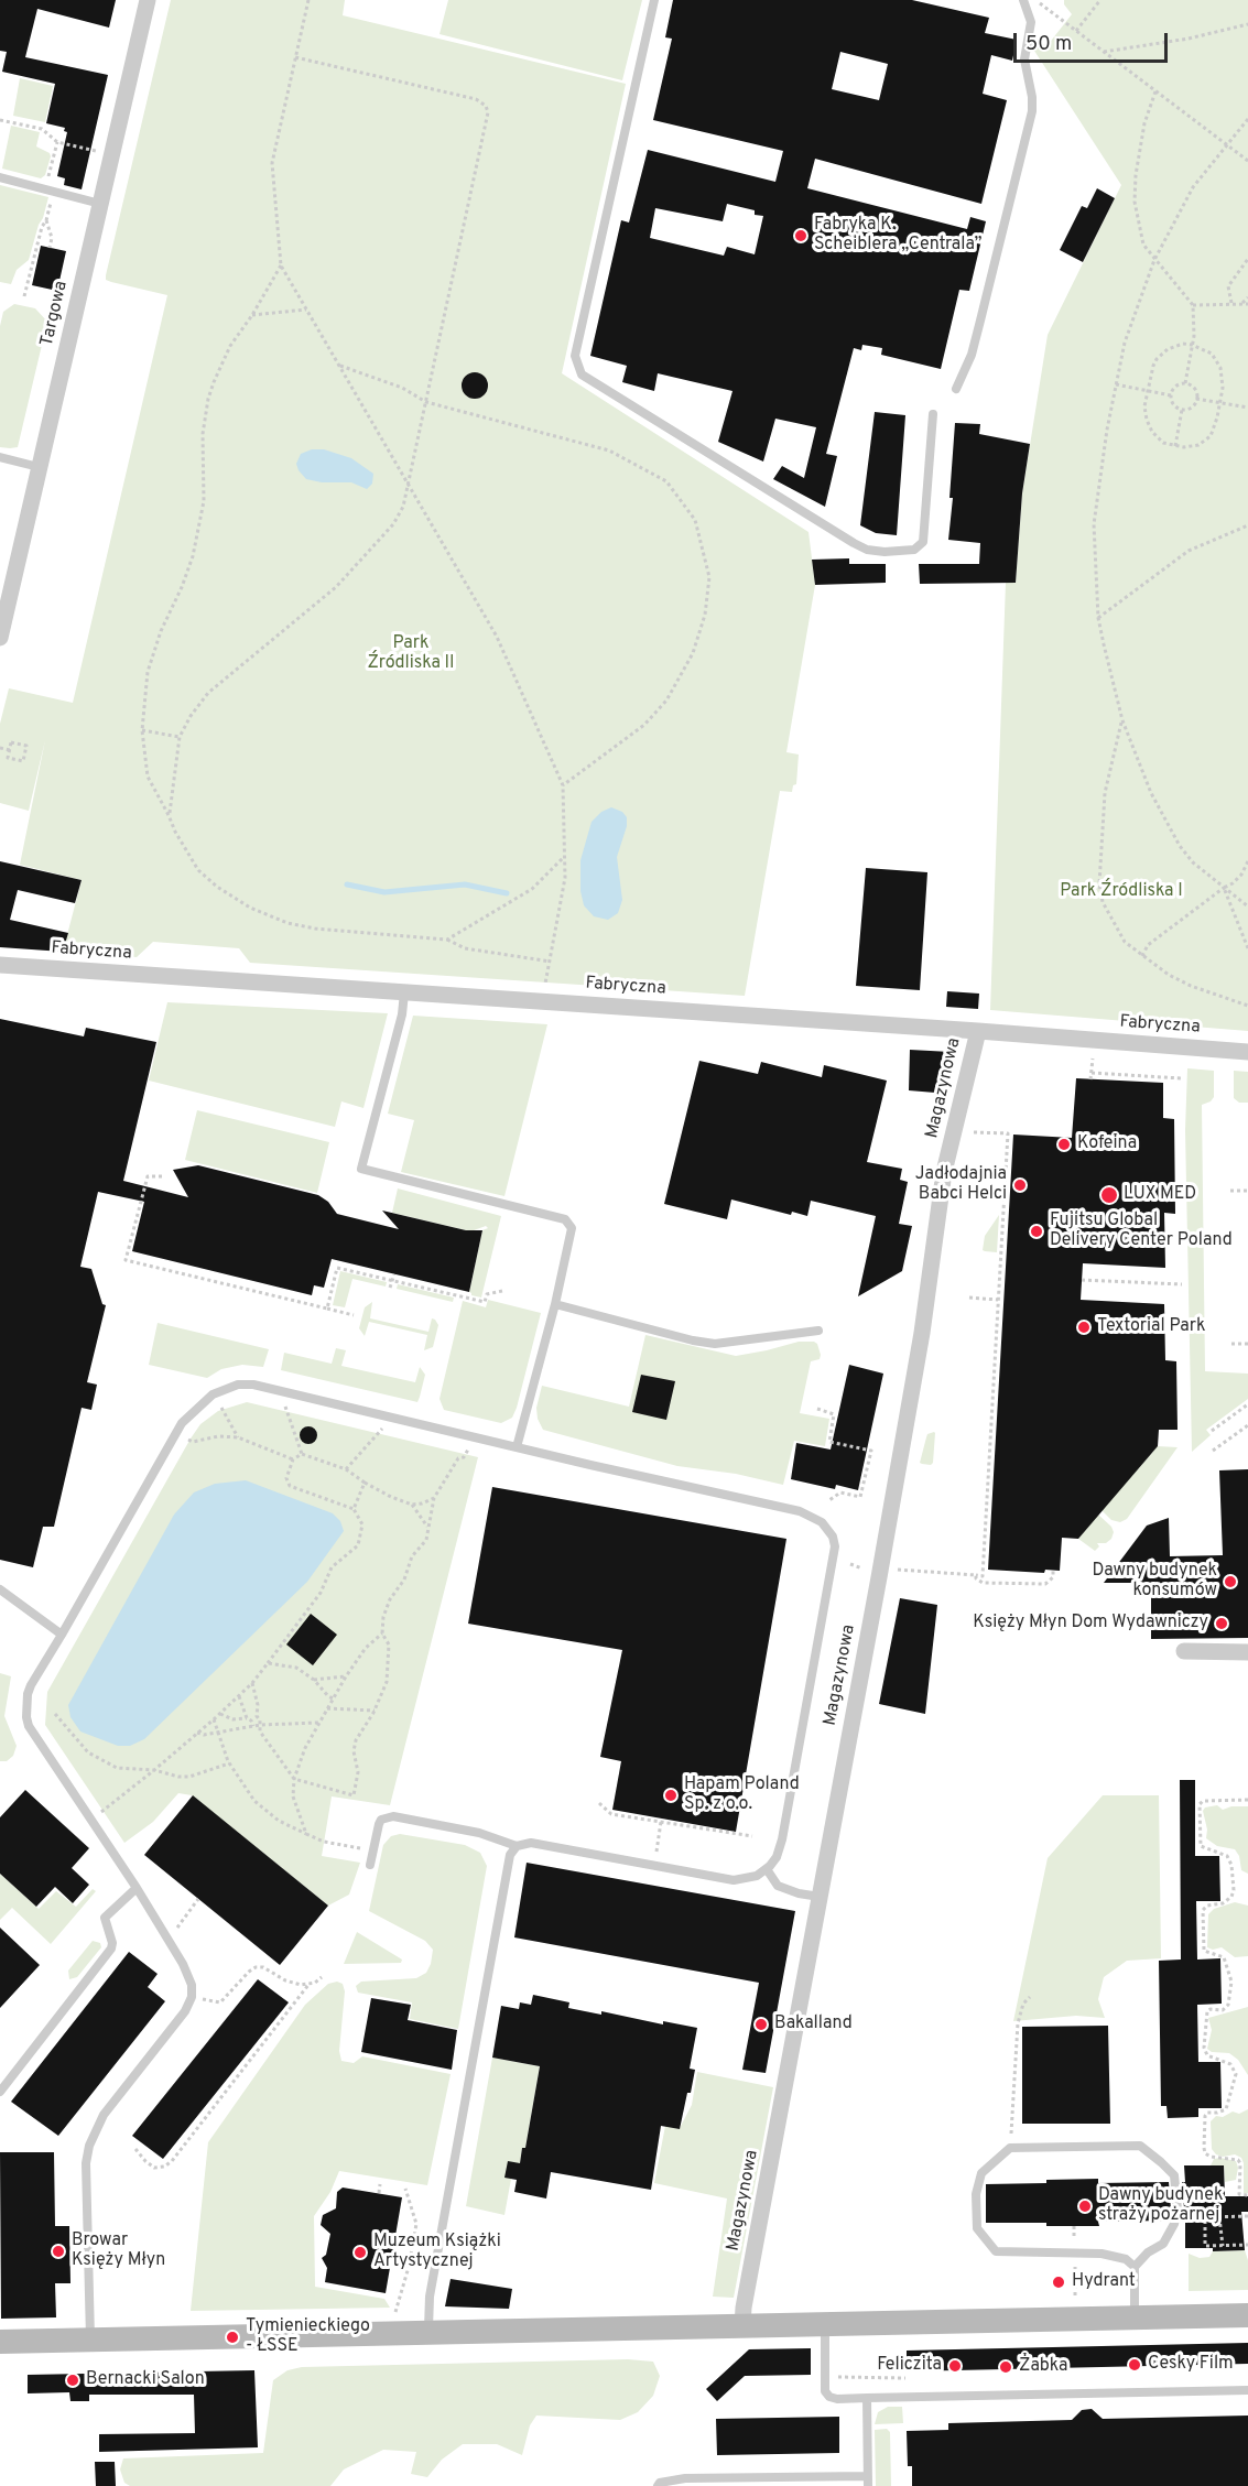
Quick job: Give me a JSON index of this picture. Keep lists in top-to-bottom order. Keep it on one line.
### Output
{"streets":{"street":["Targowa","Fabryczna","Magazynowa"]},"crossings":[["Fabryczna","Magazynowa"]],"parks":["Park Źródliska II","Park Źródliska I"],"places":["Fabryka K. Scheiblera „Centrala”","Kofeina","Jadłodajnia Babci Helci","LUX MED","Fujitsu Global Delivery Center Poland","Textorial Park","Dawny budynek konsumów","Księży Młyn Dom Wydawniczy","Hapam Poland Sp. z o.o.","Bakalland","Dawny budynek straży pożarnej","Browar Księży Młyn","Muzeum Książki Artystycznej","Hydrant","Tymienieckiego - ŁSSE","Cesky Film","Feliczita","Żabka","Bernacki Salon"],"scale_bar":"50 m"}
